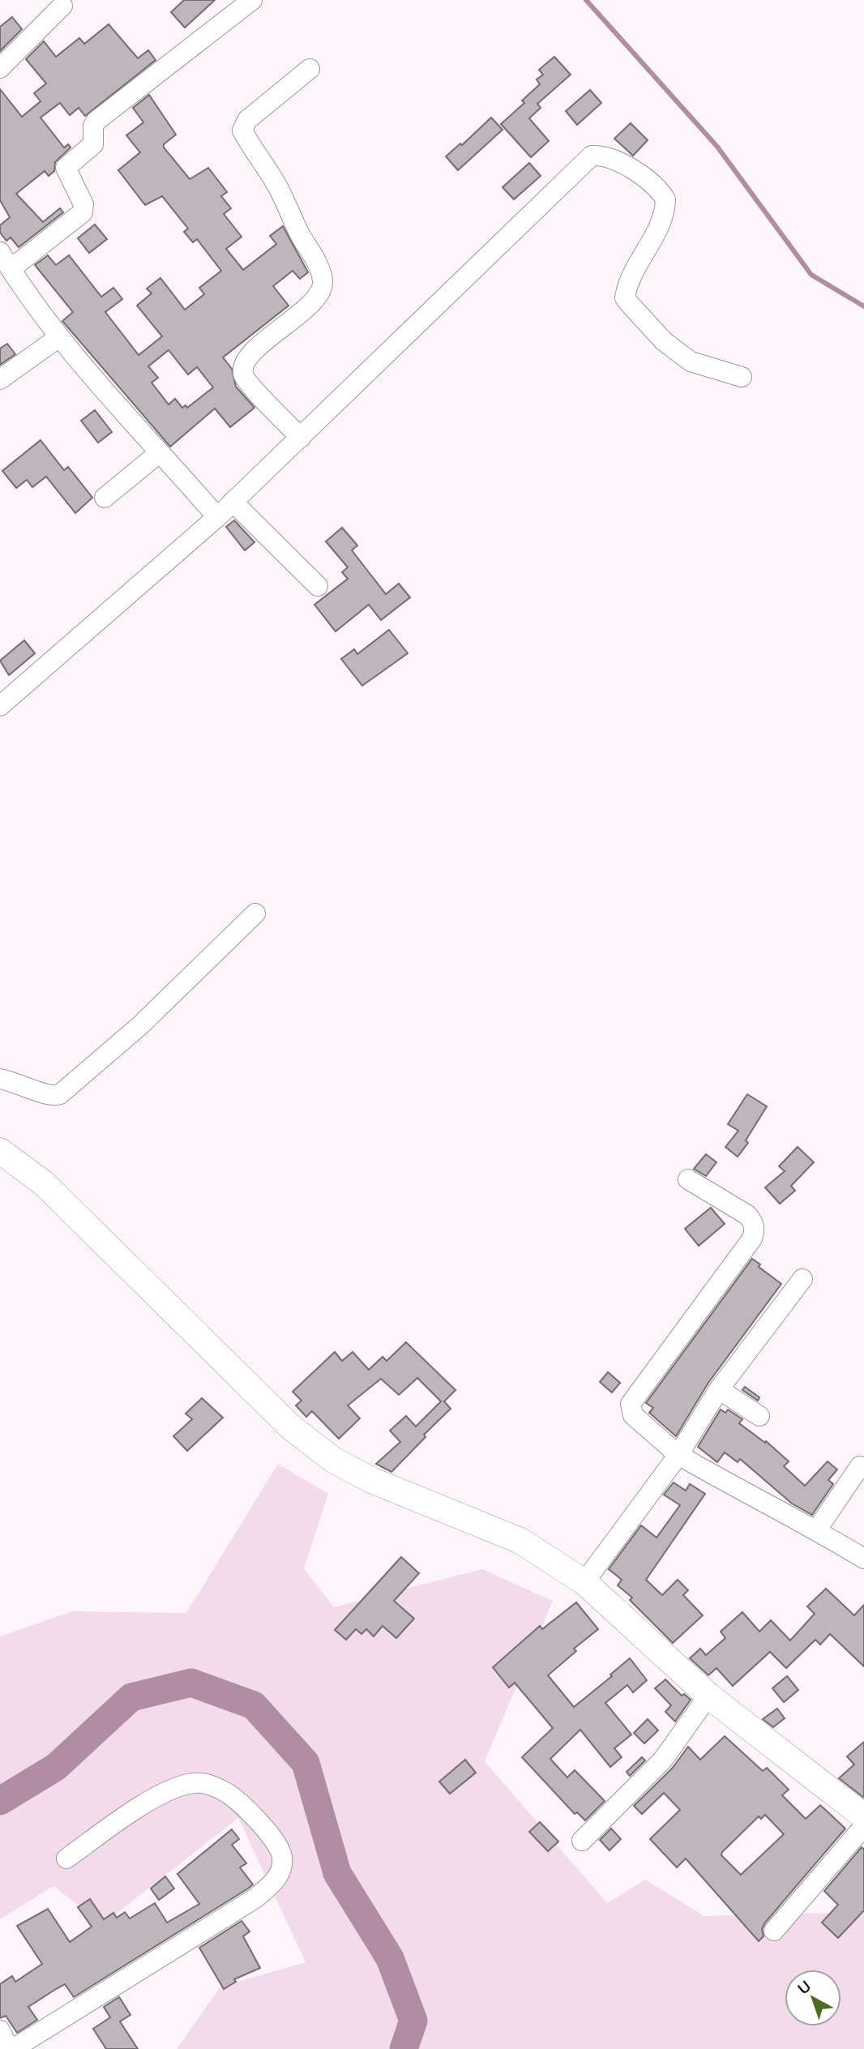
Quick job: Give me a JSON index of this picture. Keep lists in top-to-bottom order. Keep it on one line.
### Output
{"north":"top left"}
